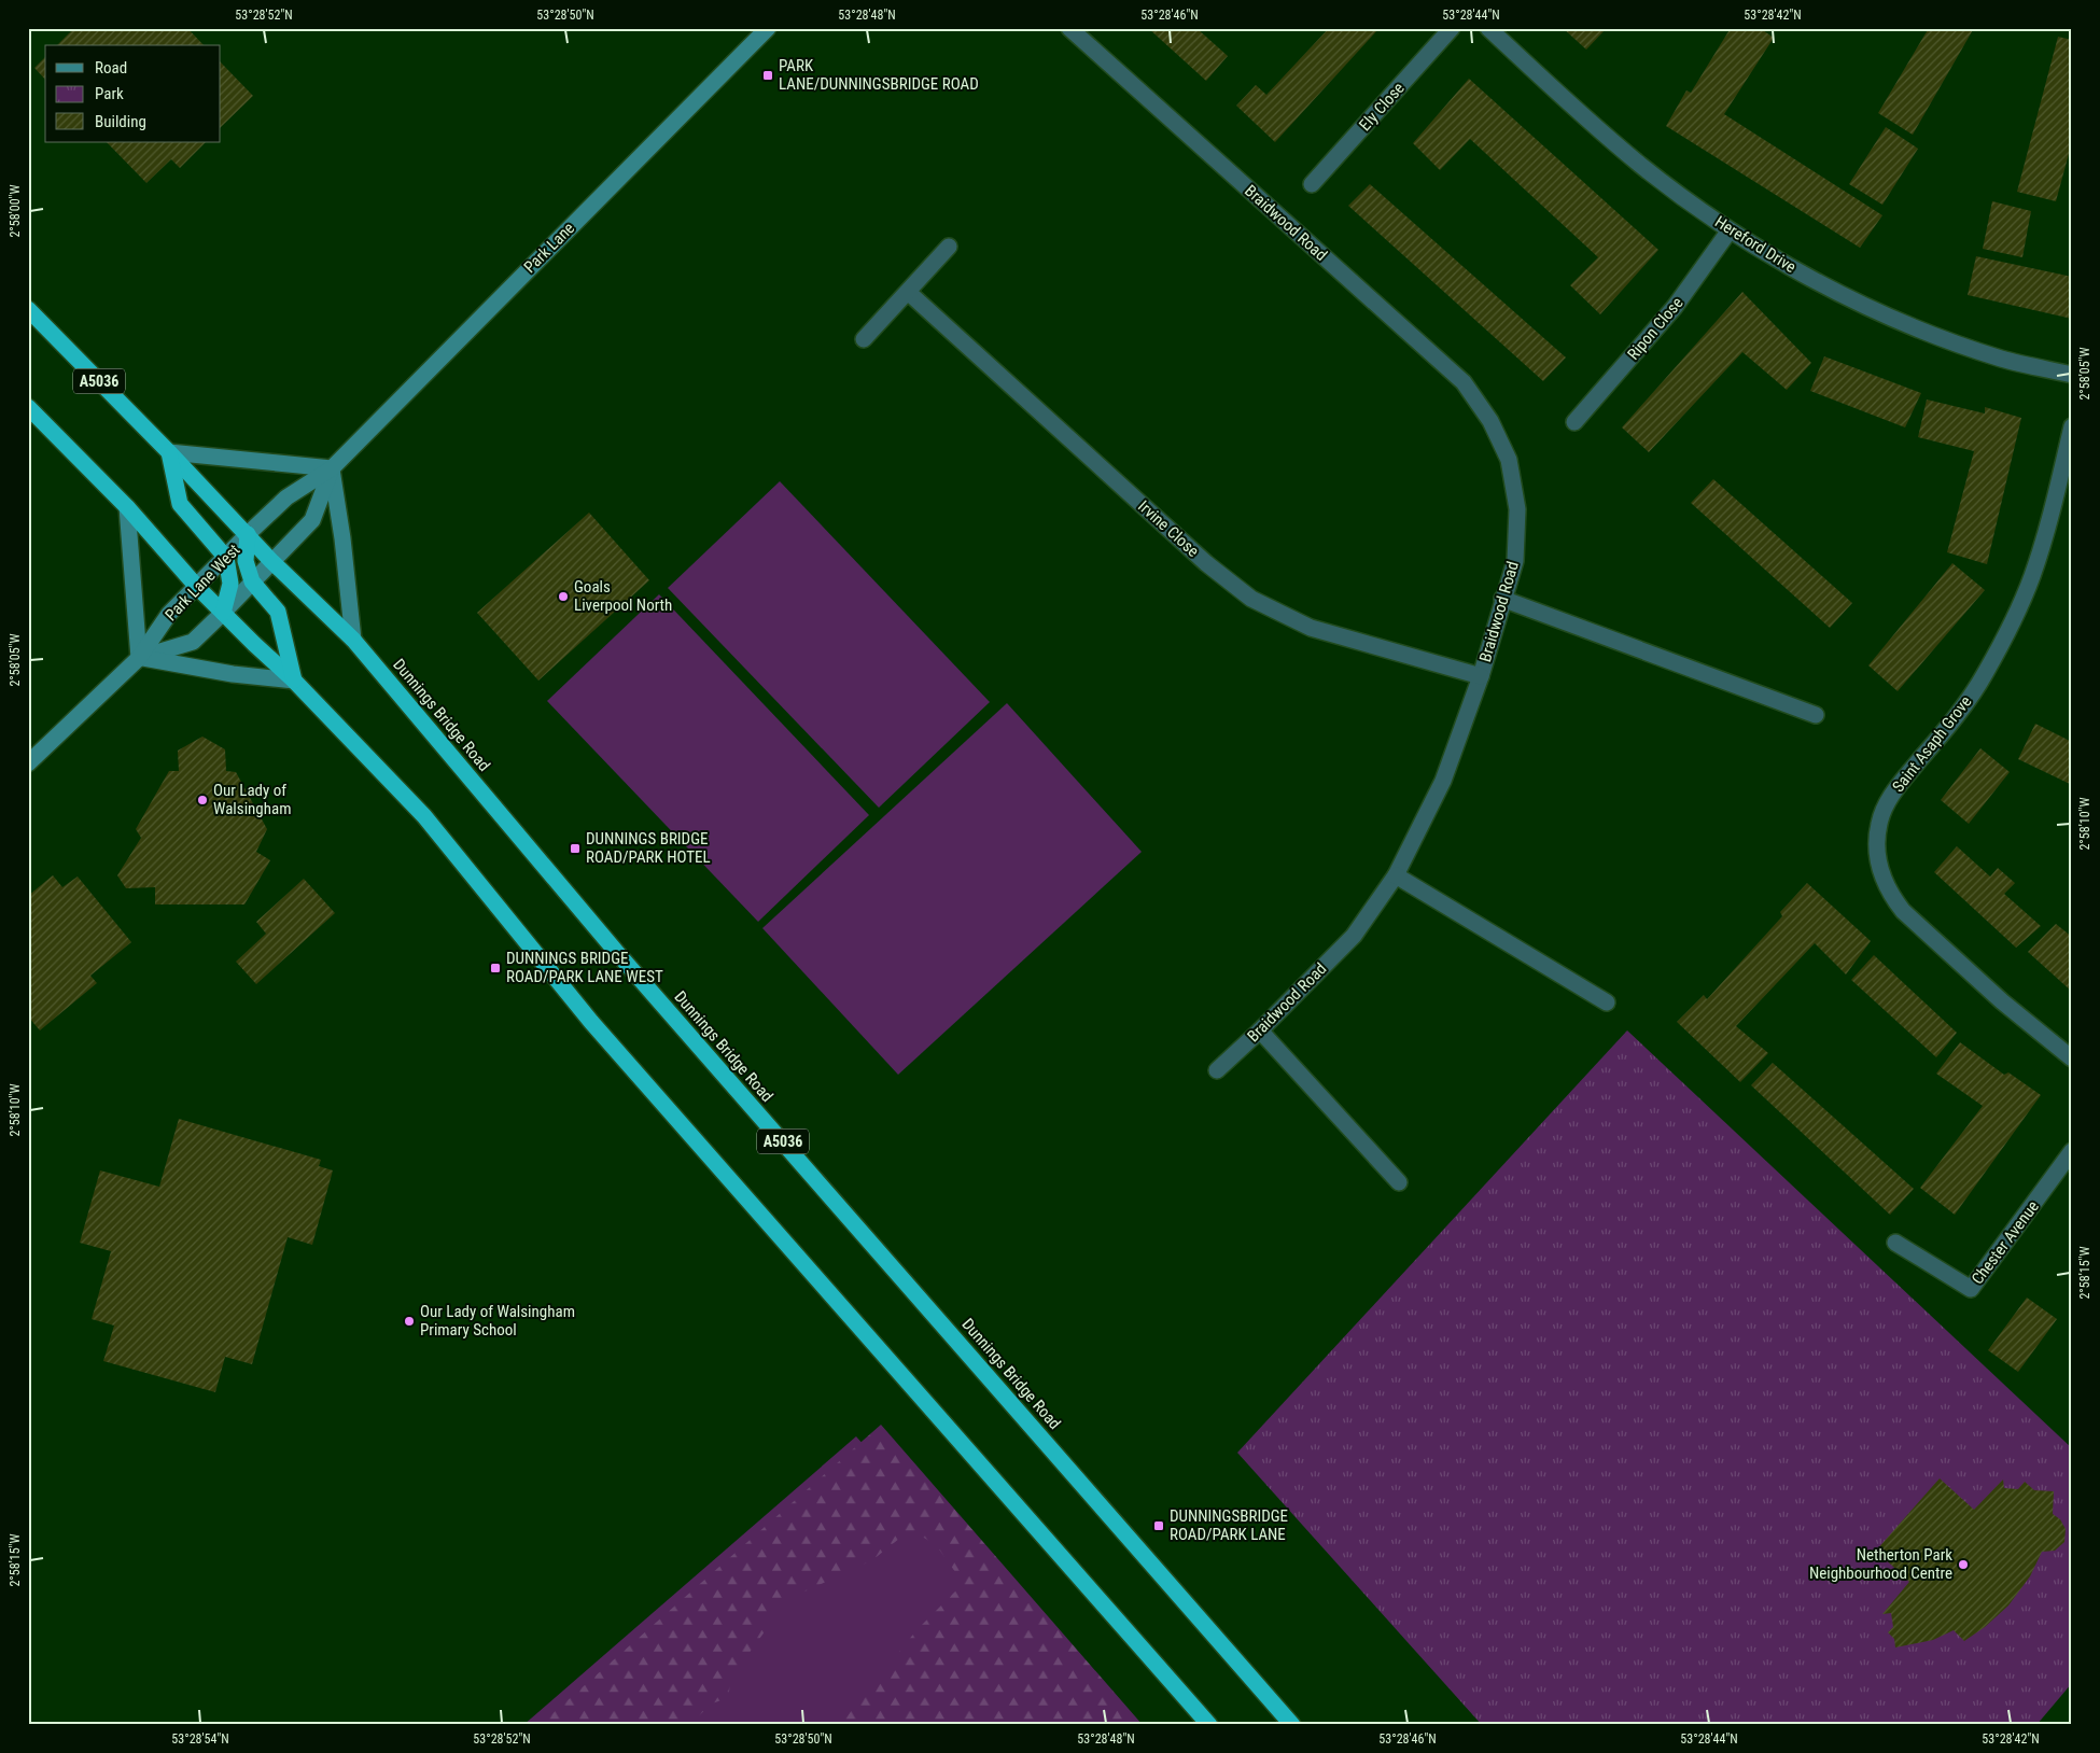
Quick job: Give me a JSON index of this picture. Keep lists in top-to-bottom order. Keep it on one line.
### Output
{"streets":{"highway":["A5036","Dunnings Bridge Road"],"street":["Ely Close","Braidwood Road","Hereford Drive","Park Lane","Ripon Close","Irvine Close","Park Lane West","Saint Asaph Grove","Chester Avenue"]},"crossings":[["Braidwood Road","Irvine Close"],["Hereford Drive","Ripon Close"],["Park Lane","Park Lane West"],["Park Lane","Dunnings Bridge Road"],["Park Lane West","Dunnings Bridge Road"]],"places":{"transit":["PARK LANE/DUNNINGSBRIDGE ROAD","DUNNINGS BRIDGE ROAD/PARK HOTEL","DUNNINGS BRIDGE ROAD/PARK LANE WEST","DUNNINGSBRIDGE ROAD/PARK LANE"],"other":["Goals Liverpool North","Our Lady of Walsingham","Our Lady of Walsingham Primary School","Netherton Park Neighbourhood Centre"]},"legend":["Road","Park","Building"],"coordinates":["53°28'52\"N","53°28'50\"N","53°28'48\"N","53°28'46\"N","53°28'44\"N","53°28'42\"N","2°58'00\"W","2°58'05\"W","2°58'10\"W","2°58'15\"W","53°28'54\"N"]}
